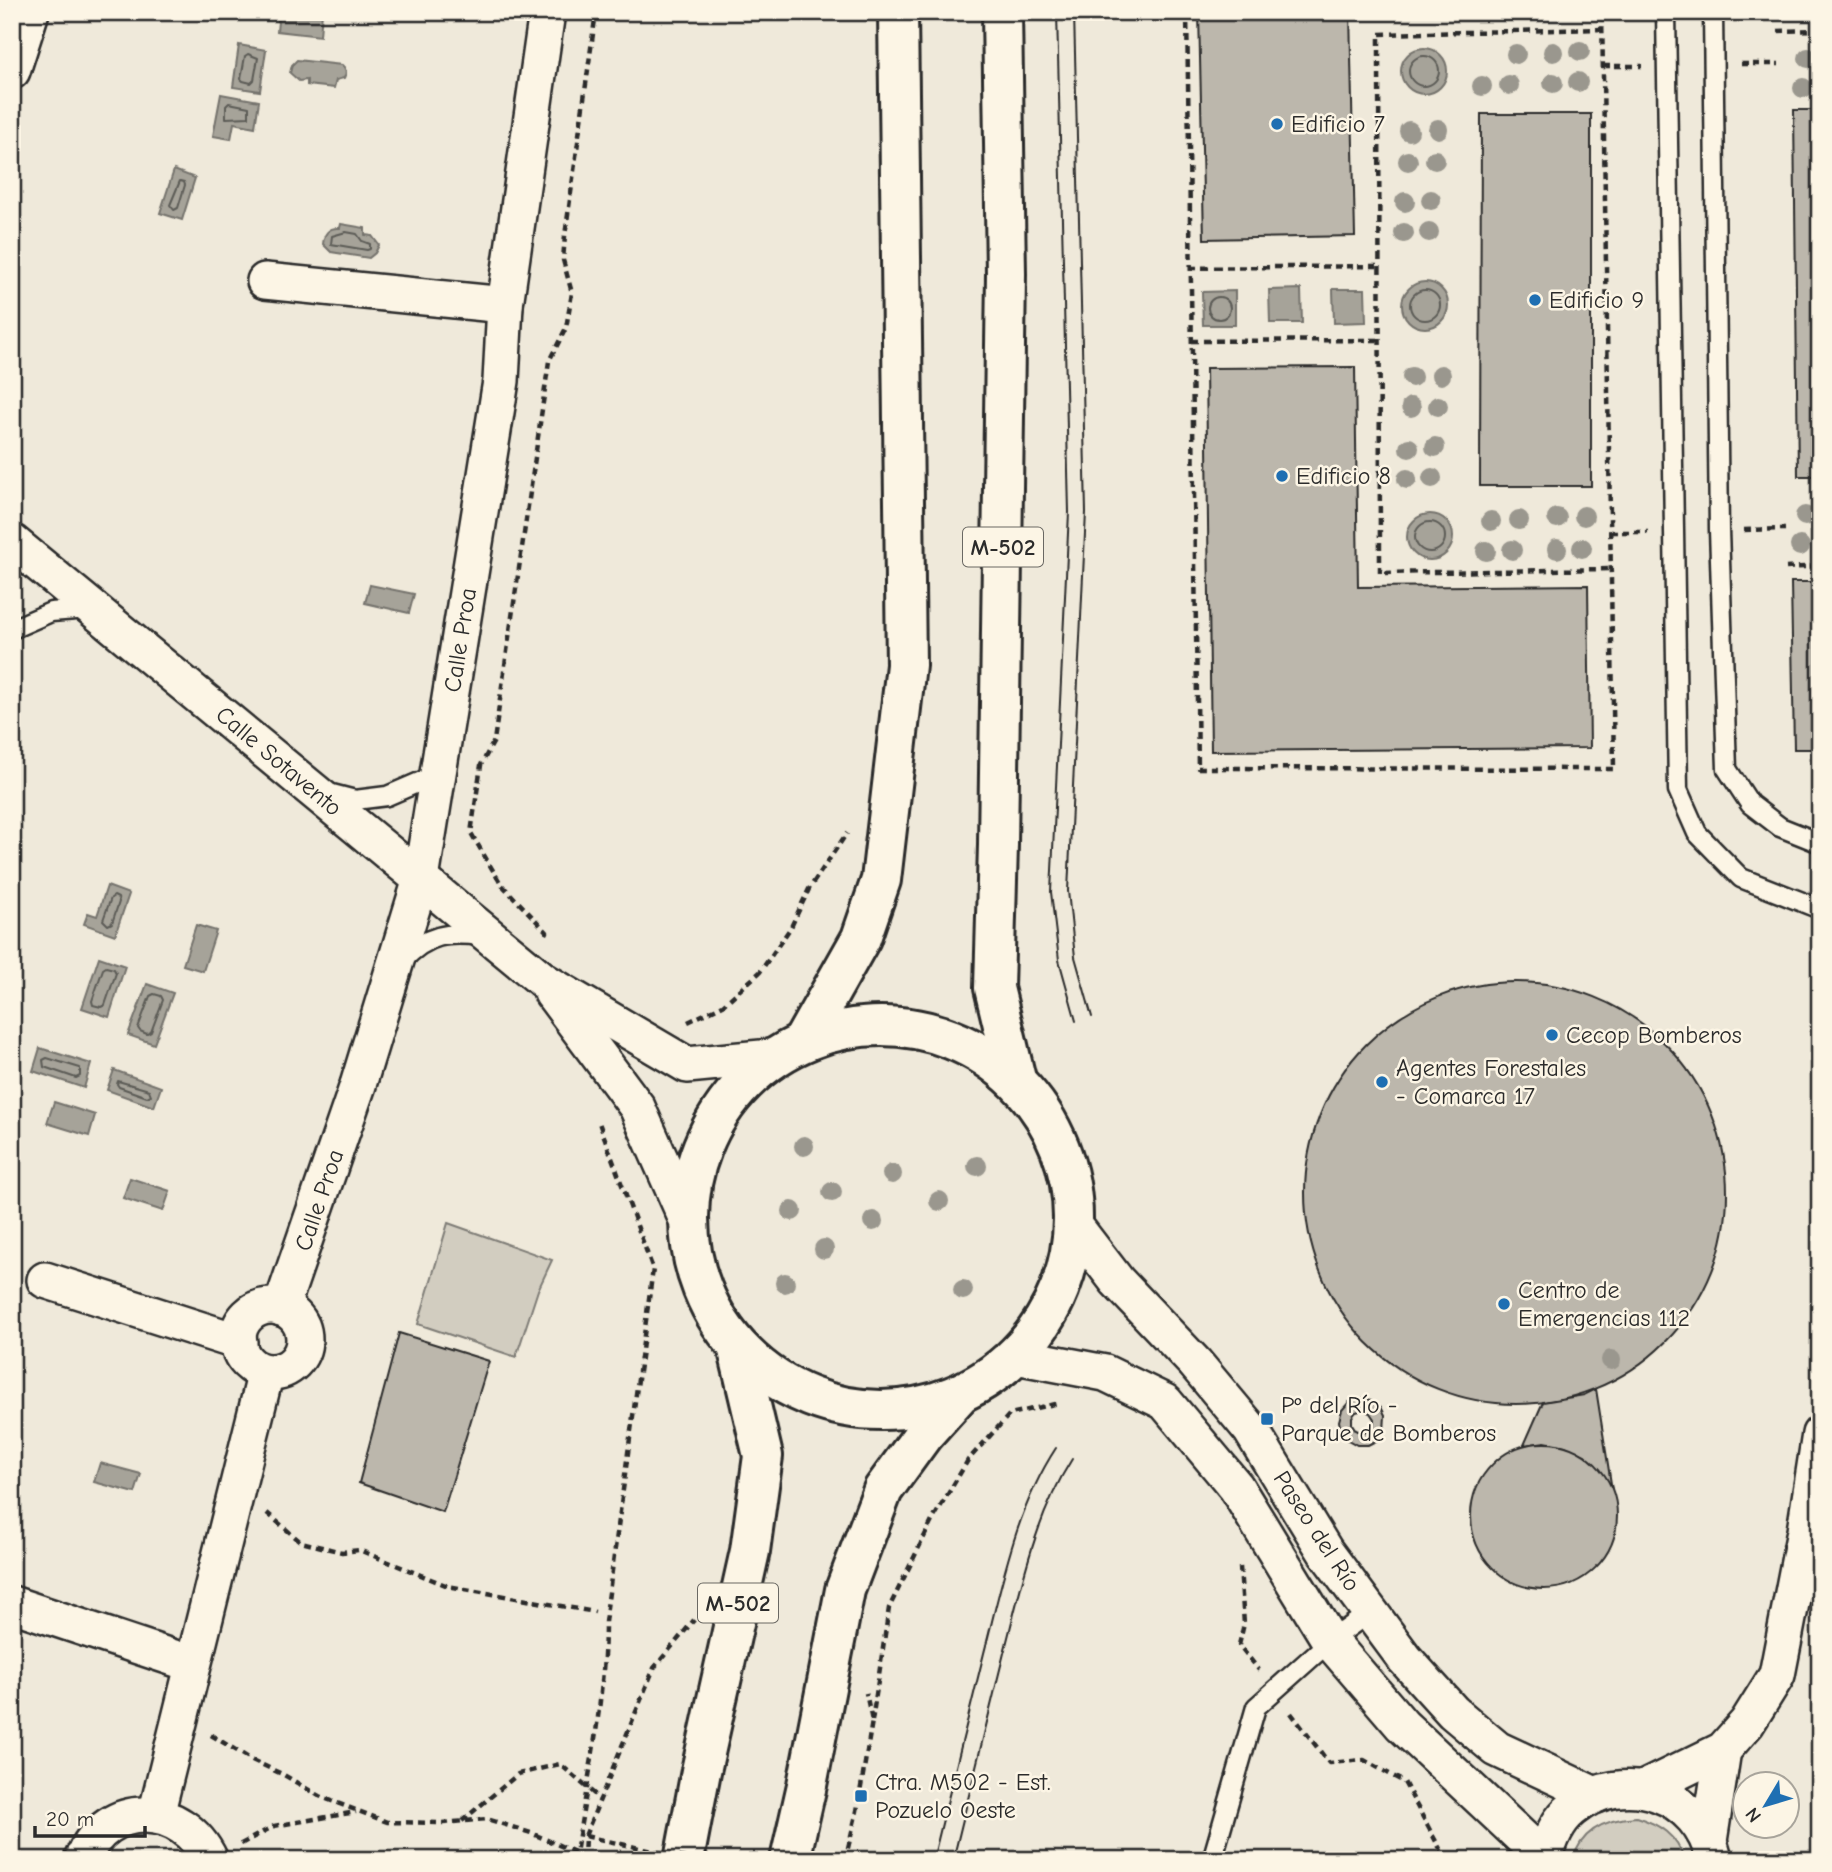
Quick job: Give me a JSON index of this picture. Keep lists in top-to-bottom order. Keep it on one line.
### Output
{"streets":{"highway":["M-502"],"street":["Calle Proa","Calle Sotavento","Paseo del Río"]},"crossings":[["M-502","Calle Sotavento"],["M-502","Paseo del Río"],["Calle Proa","Calle Sotavento"]],"places":{"other":["Edificio 7","Edificio 9","Edificio 8","Cecop Bomberos","Agentes Forestales - Comarca 17","Centro de Emergencias 112"],"transit":["Pº del Río - Parque de Bomberos","Ctra. M502 - Est. Pozuelo Oeste"]},"scale_bar":"20 m","north":"bottom left"}
